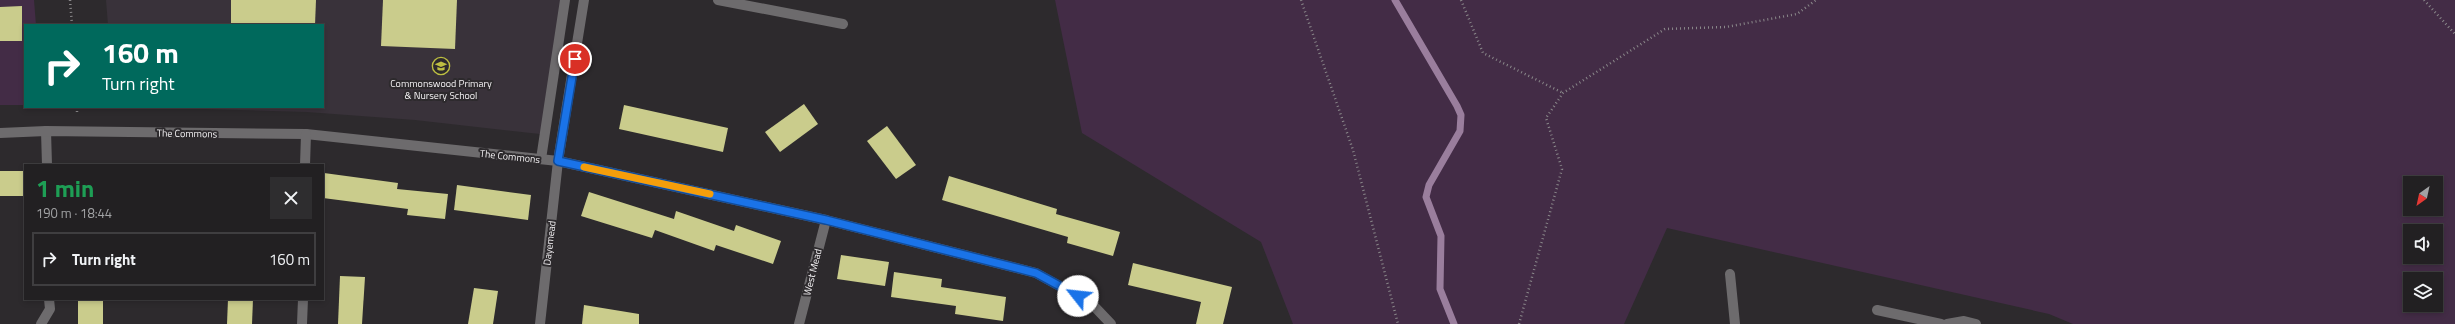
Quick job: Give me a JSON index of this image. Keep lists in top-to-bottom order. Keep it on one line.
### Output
{"streets":{"street":["The Commons","Dayemead","West Mead"]},"crossings":[["The Commons","Dayemead"],["The Commons","West Mead"]],"places":{"school or university":["Commonswood Primary & Nursery School"]},"north":"bottom left","page":{"turn":["160 m","Turn right"],"heading":["1 min","190 m · 18:44"],"list":[{"name":"Turn right","value":"160 m"}]}}
